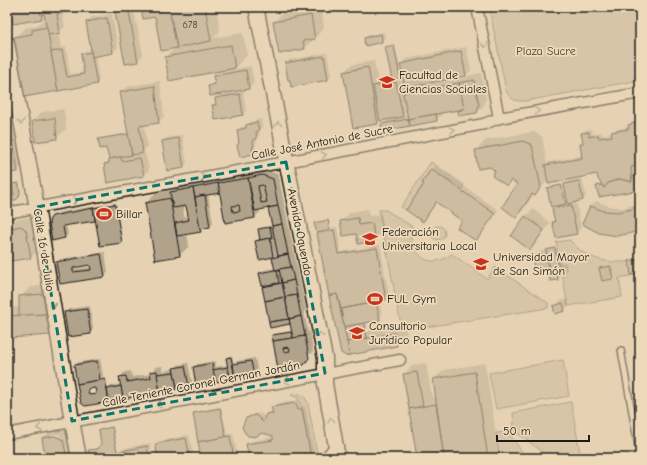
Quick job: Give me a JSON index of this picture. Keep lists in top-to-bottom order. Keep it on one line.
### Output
{"streets":{"main road":["Avenida Oquendo","Calle 16 de Julio"],"street":["Calle José Antonio de Sucre","Calle Teniente Coronel German Jordán"]},"crossings":[["Calle José Antonio de Sucre","Avenida Oquendo"],["Calle José Antonio de Sucre","Calle 16 de Julio"],["Avenida Oquendo","Calle Teniente Coronel German Jordán"],["Calle 16 de Julio","Calle Teniente Coronel German Jordán"]],"one_way":["Calle José Antonio de Sucre","Avenida Oquendo","Calle 16 de Julio","Calle Teniente Coronel German Jordán"],"parks":["Plaza Sucre"],"places":{"school or university":["Facultad de Ciencias Sociales","Federación Universitaria Local","Universidad Mayor de San Simón","Consultorio Jurídico Popular"],"sports":["Billar","FUL Gym"]},"house_numbers":["678"],"scale_bar":"50 m"}
